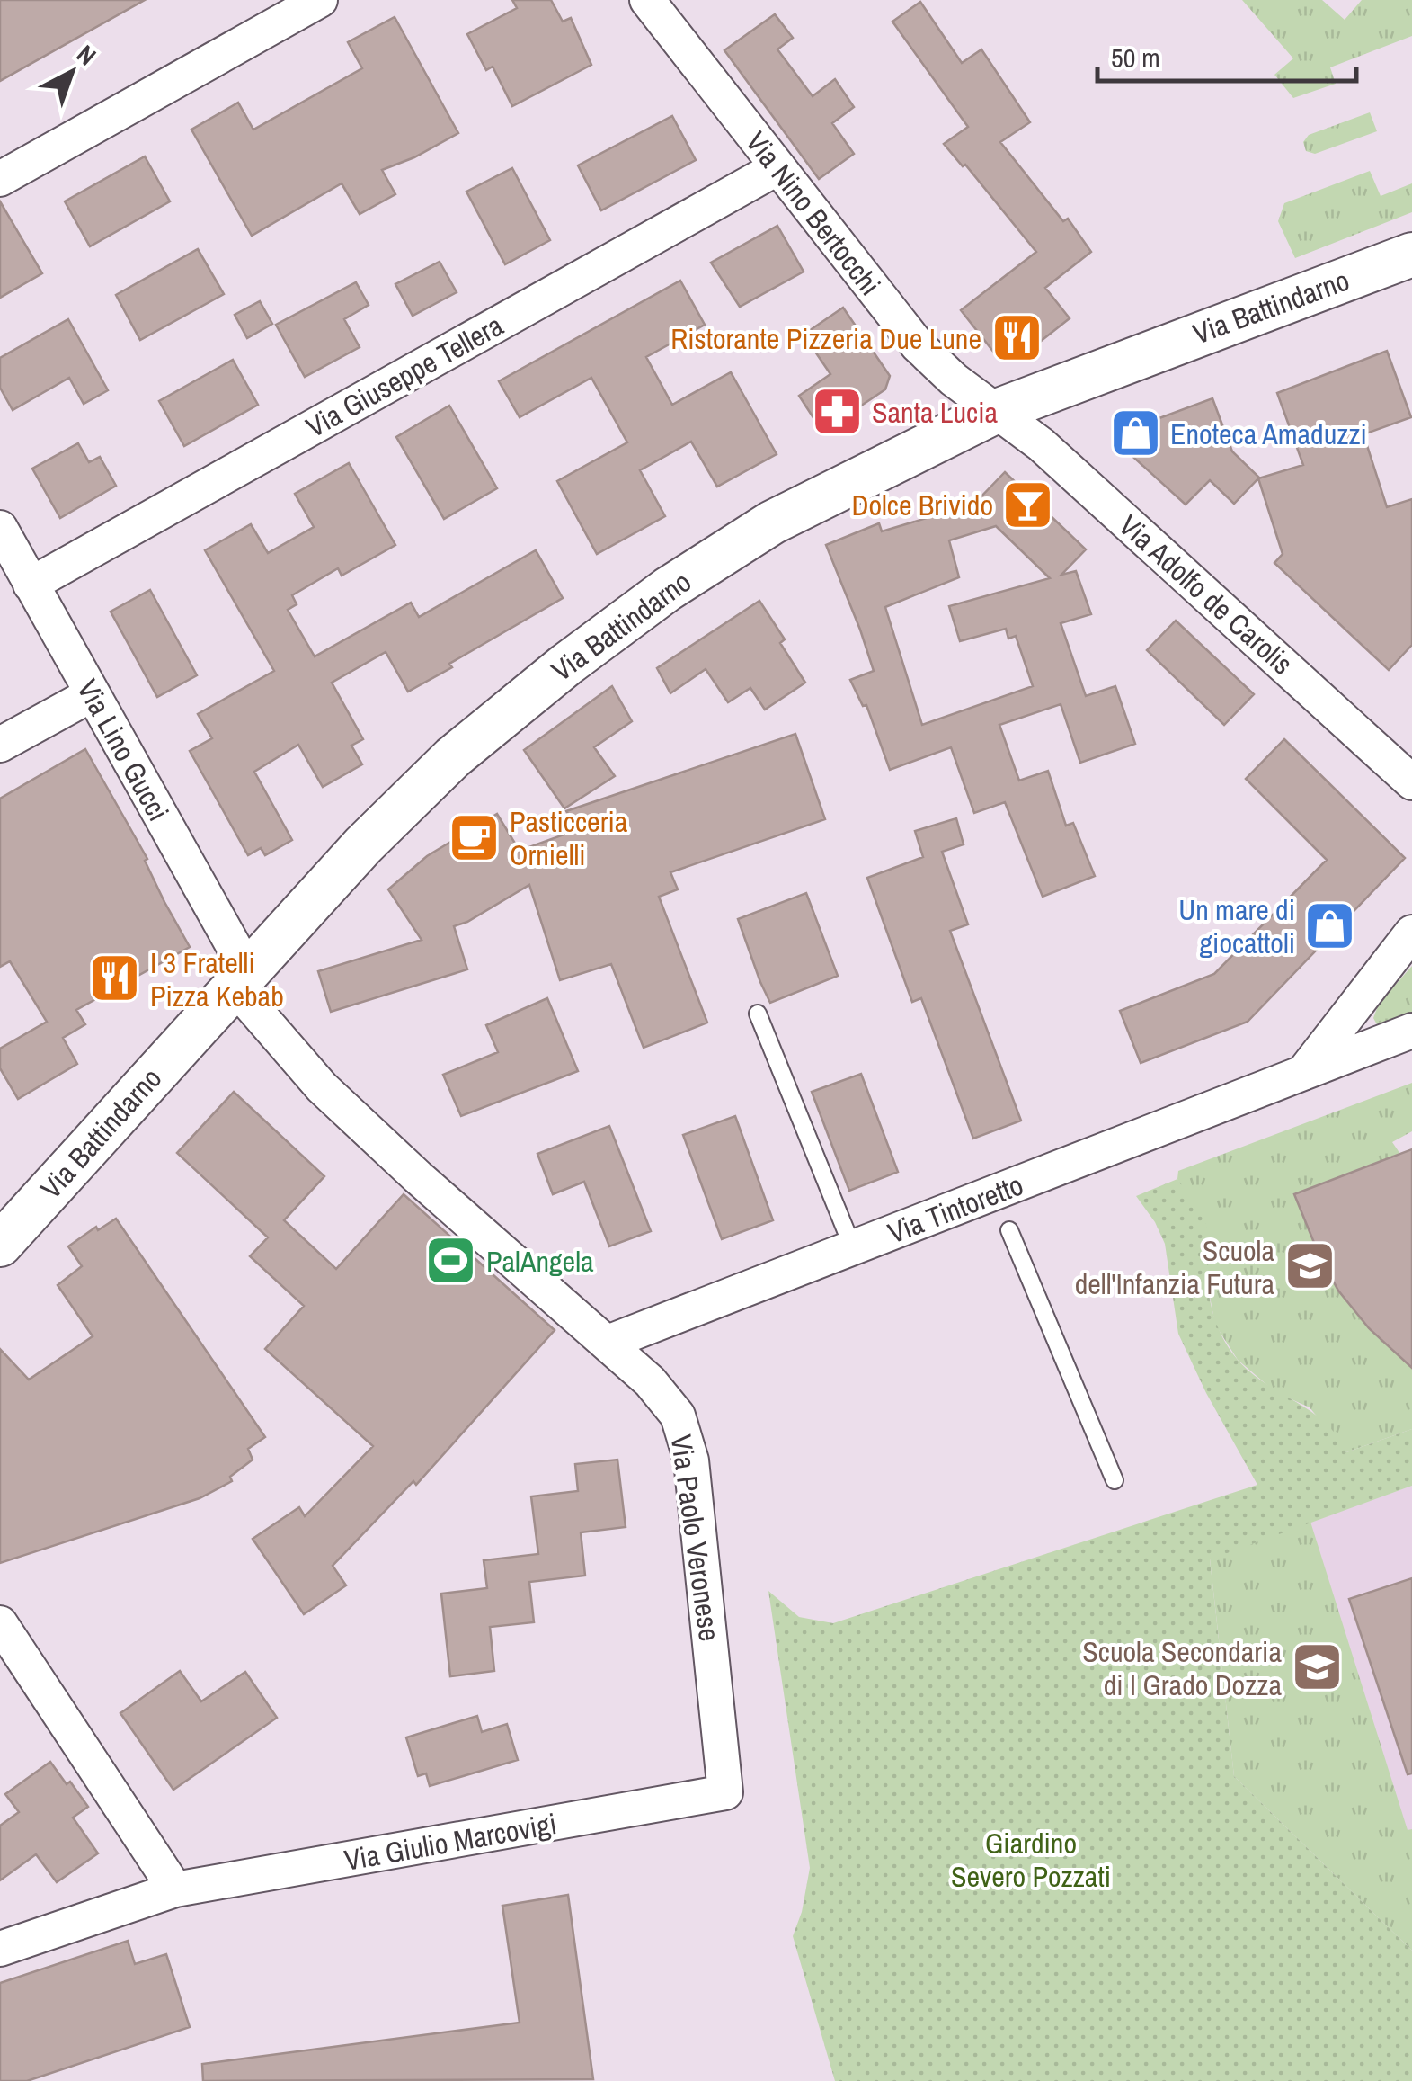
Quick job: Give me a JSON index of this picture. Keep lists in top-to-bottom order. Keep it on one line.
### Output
{"streets":{"street":["Via Nino Bertocchi","Via Battindarno","Via Giuseppe Tellera","Via Adolfo de Carolis","Via Lino Gucci","Via Tintoretto","Via Paolo Veronese","Via Giulio Marcovigi"]},"crossings":[["Via Nino Bertocchi","Via Battindarno"],["Via Nino Bertocchi","Via Giuseppe Tellera"],["Via Nino Bertocchi","Via Adolfo de Carolis"],["Via Battindarno","Via Adolfo de Carolis"],["Via Battindarno","Via Lino Gucci"],["Via Battindarno","Via Paolo Veronese"],["Via Giuseppe Tellera","Via Lino Gucci"],["Via Lino Gucci","Via Paolo Veronese"],["Via Tintoretto","Via Paolo Veronese"],["Via Paolo Veronese","Via Giulio Marcovigi"]],"parks":["Giardino Severo Pozzati"],"places":{"restaurant":["Ristorante Pizzeria Due Lune","I 3 Fratelli Pizza Kebab"],"pharmacy":["Santa Lucia"],"shop":["Enoteca Amaduzzi","Un mare di giocattoli"],"bar":["Dolce Brivido"],"cafe":["Pasticceria Ornielli"],"sports":["PalAngela"],"school or university":["Scuola dell'Infanzia Futura","Scuola Secondaria di I Grado Dozza"]},"scale_bar":"50 m","north":"top right"}
